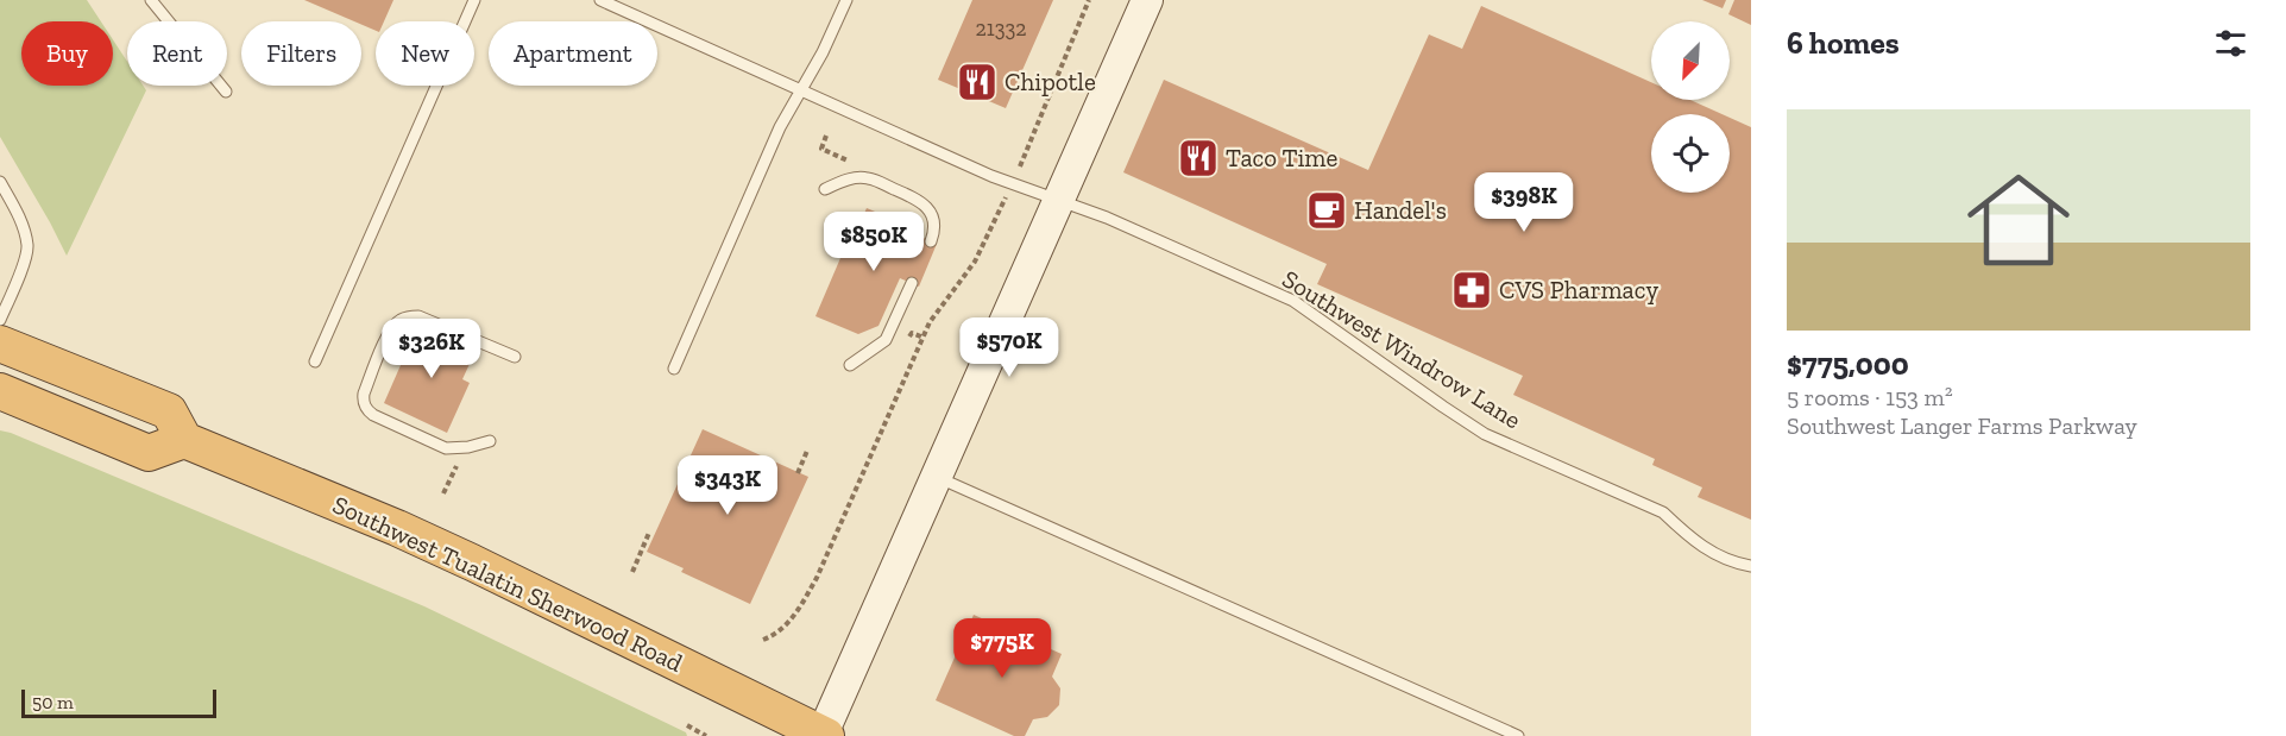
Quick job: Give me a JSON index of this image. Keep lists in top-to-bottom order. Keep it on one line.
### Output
{"streets":{"highway":["Southwest Tualatin Sherwood Road"],"lane":["Southwest Windrow Lane"]},"places":{"restaurant":["Chipotle","Taco Time"],"cafe":["Handel's"],"pharmacy":["CVS Pharmacy"]},"house_numbers":["21332"],"scale_bar":"50 m","north":"bottom left","page":{"heading":"6 homes","chip":["Buy","Rent","Filters","New","Apartment"],"list":[{"name":"$775,000","note":"5 rooms · 153 m² · Southwest Langer Farms Parkway"}],"price":["$398K","$850K","$570K","$326K","$343K","$775K"],"scale":"50 m"}}
